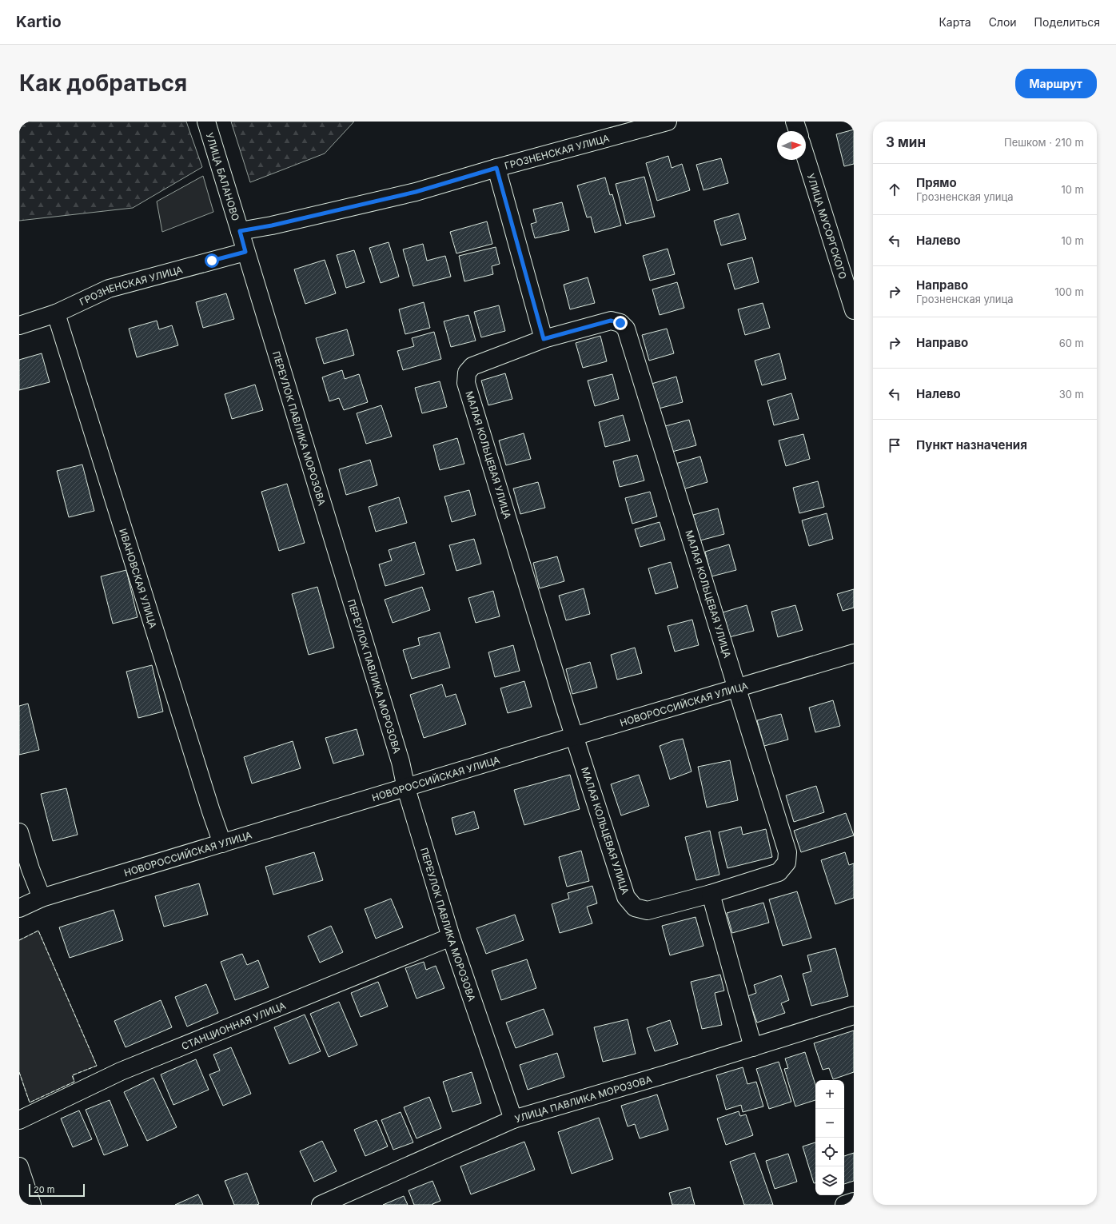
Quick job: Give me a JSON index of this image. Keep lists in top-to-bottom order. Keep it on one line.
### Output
{"streets":{"street":["ГРОЗНЕНСКАЯ УЛИЦА","УЛИЦА БАЛАНОВО","УЛИЦА МУСОРГСКОГО","ПЕРЕУЛОК ПАВЛИКА МОРОЗОВА","МАЛАЯ КОЛЬЦЕВАЯ УЛИЦА","ИВАНОВСКАЯ УЛИЦА","НОВОРОССИЙСКАЯ УЛИЦА","СТАНЦИОННАЯ УЛИЦА","УЛИЦА ПАВЛИКА МОРОЗОВА"]},"crossings":[["ГРОЗНЕНСКАЯ УЛИЦА","УЛИЦА БАЛАНОВО"],["ГРОЗНЕНСКАЯ УЛИЦА","ПЕРЕУЛОК ПАВЛИКА МОРОЗОВА"],["ГРОЗНЕНСКАЯ УЛИЦА","ИВАНОВСКАЯ УЛИЦА"],["УЛИЦА БАЛАНОВО","ПЕРЕУЛОК ПАВЛИКА МОРОЗОВА"],["ПЕРЕУЛОК ПАВЛИКА МОРОЗОВА","НОВОРОССИЙСКАЯ УЛИЦА"],["ПЕРЕУЛОК ПАВЛИКА МОРОЗОВА","СТАНЦИОННАЯ УЛИЦА"],["ПЕРЕУЛОК ПАВЛИКА МОРОЗОВА","УЛИЦА ПАВЛИКА МОРОЗОВА"],["МАЛАЯ КОЛЬЦЕВАЯ УЛИЦА","НОВОРОССИЙСКАЯ УЛИЦА"],["ИВАНОВСКАЯ УЛИЦА","НОВОРОССИЙСКАЯ УЛИЦА"]],"scale_bar":"20 m","north":"right","page":{"header":"Kartio","nav":["Карта","Слои","Поделиться"],"buttons":"Маршрут","title":"Как добраться","heading":["3 мин","Пешком · 210 m"],"list":[["Прямо","Грозненская улица","10 m"],["Налево","10 m"],["Направо","Грозненская улица","100 m"],["Направо","60 m"],["Налево","30 m"],"Пункт назначения"],"map_buttons":["+","−"],"scale":"20 m"}}
